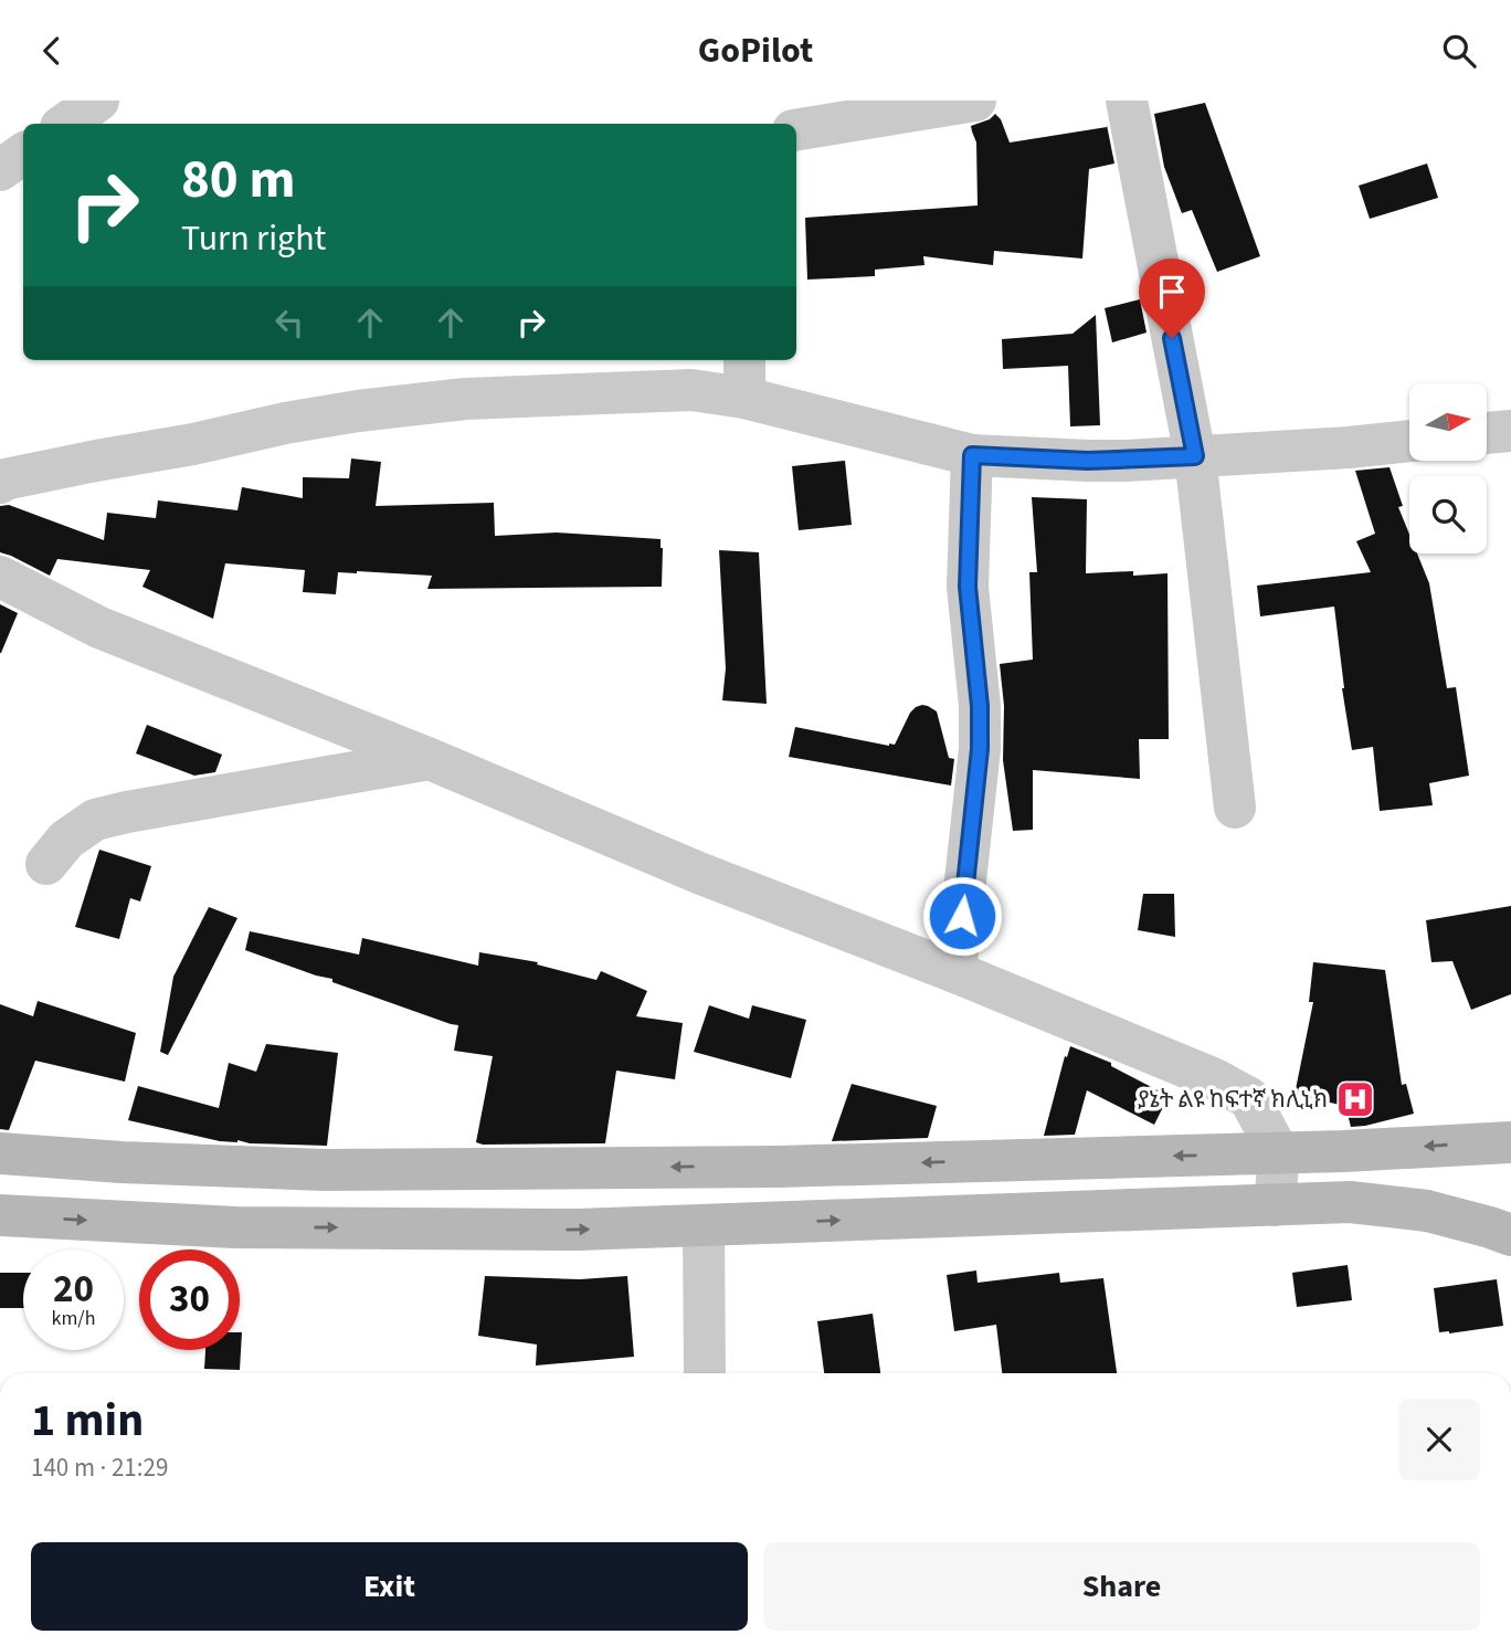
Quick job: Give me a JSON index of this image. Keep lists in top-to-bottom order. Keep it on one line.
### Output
{"places":{"hospital":["ያኔት ልዩ ከፍተኛ ክሊኒክ"]},"north":"right","page":{"header":"GoPilot","turn":["80 m","Turn right"],"speed":"20 km/h","limit":"30","heading":["1 min","140 m · 21:29"],"buttons":["Exit","Share"]}}
